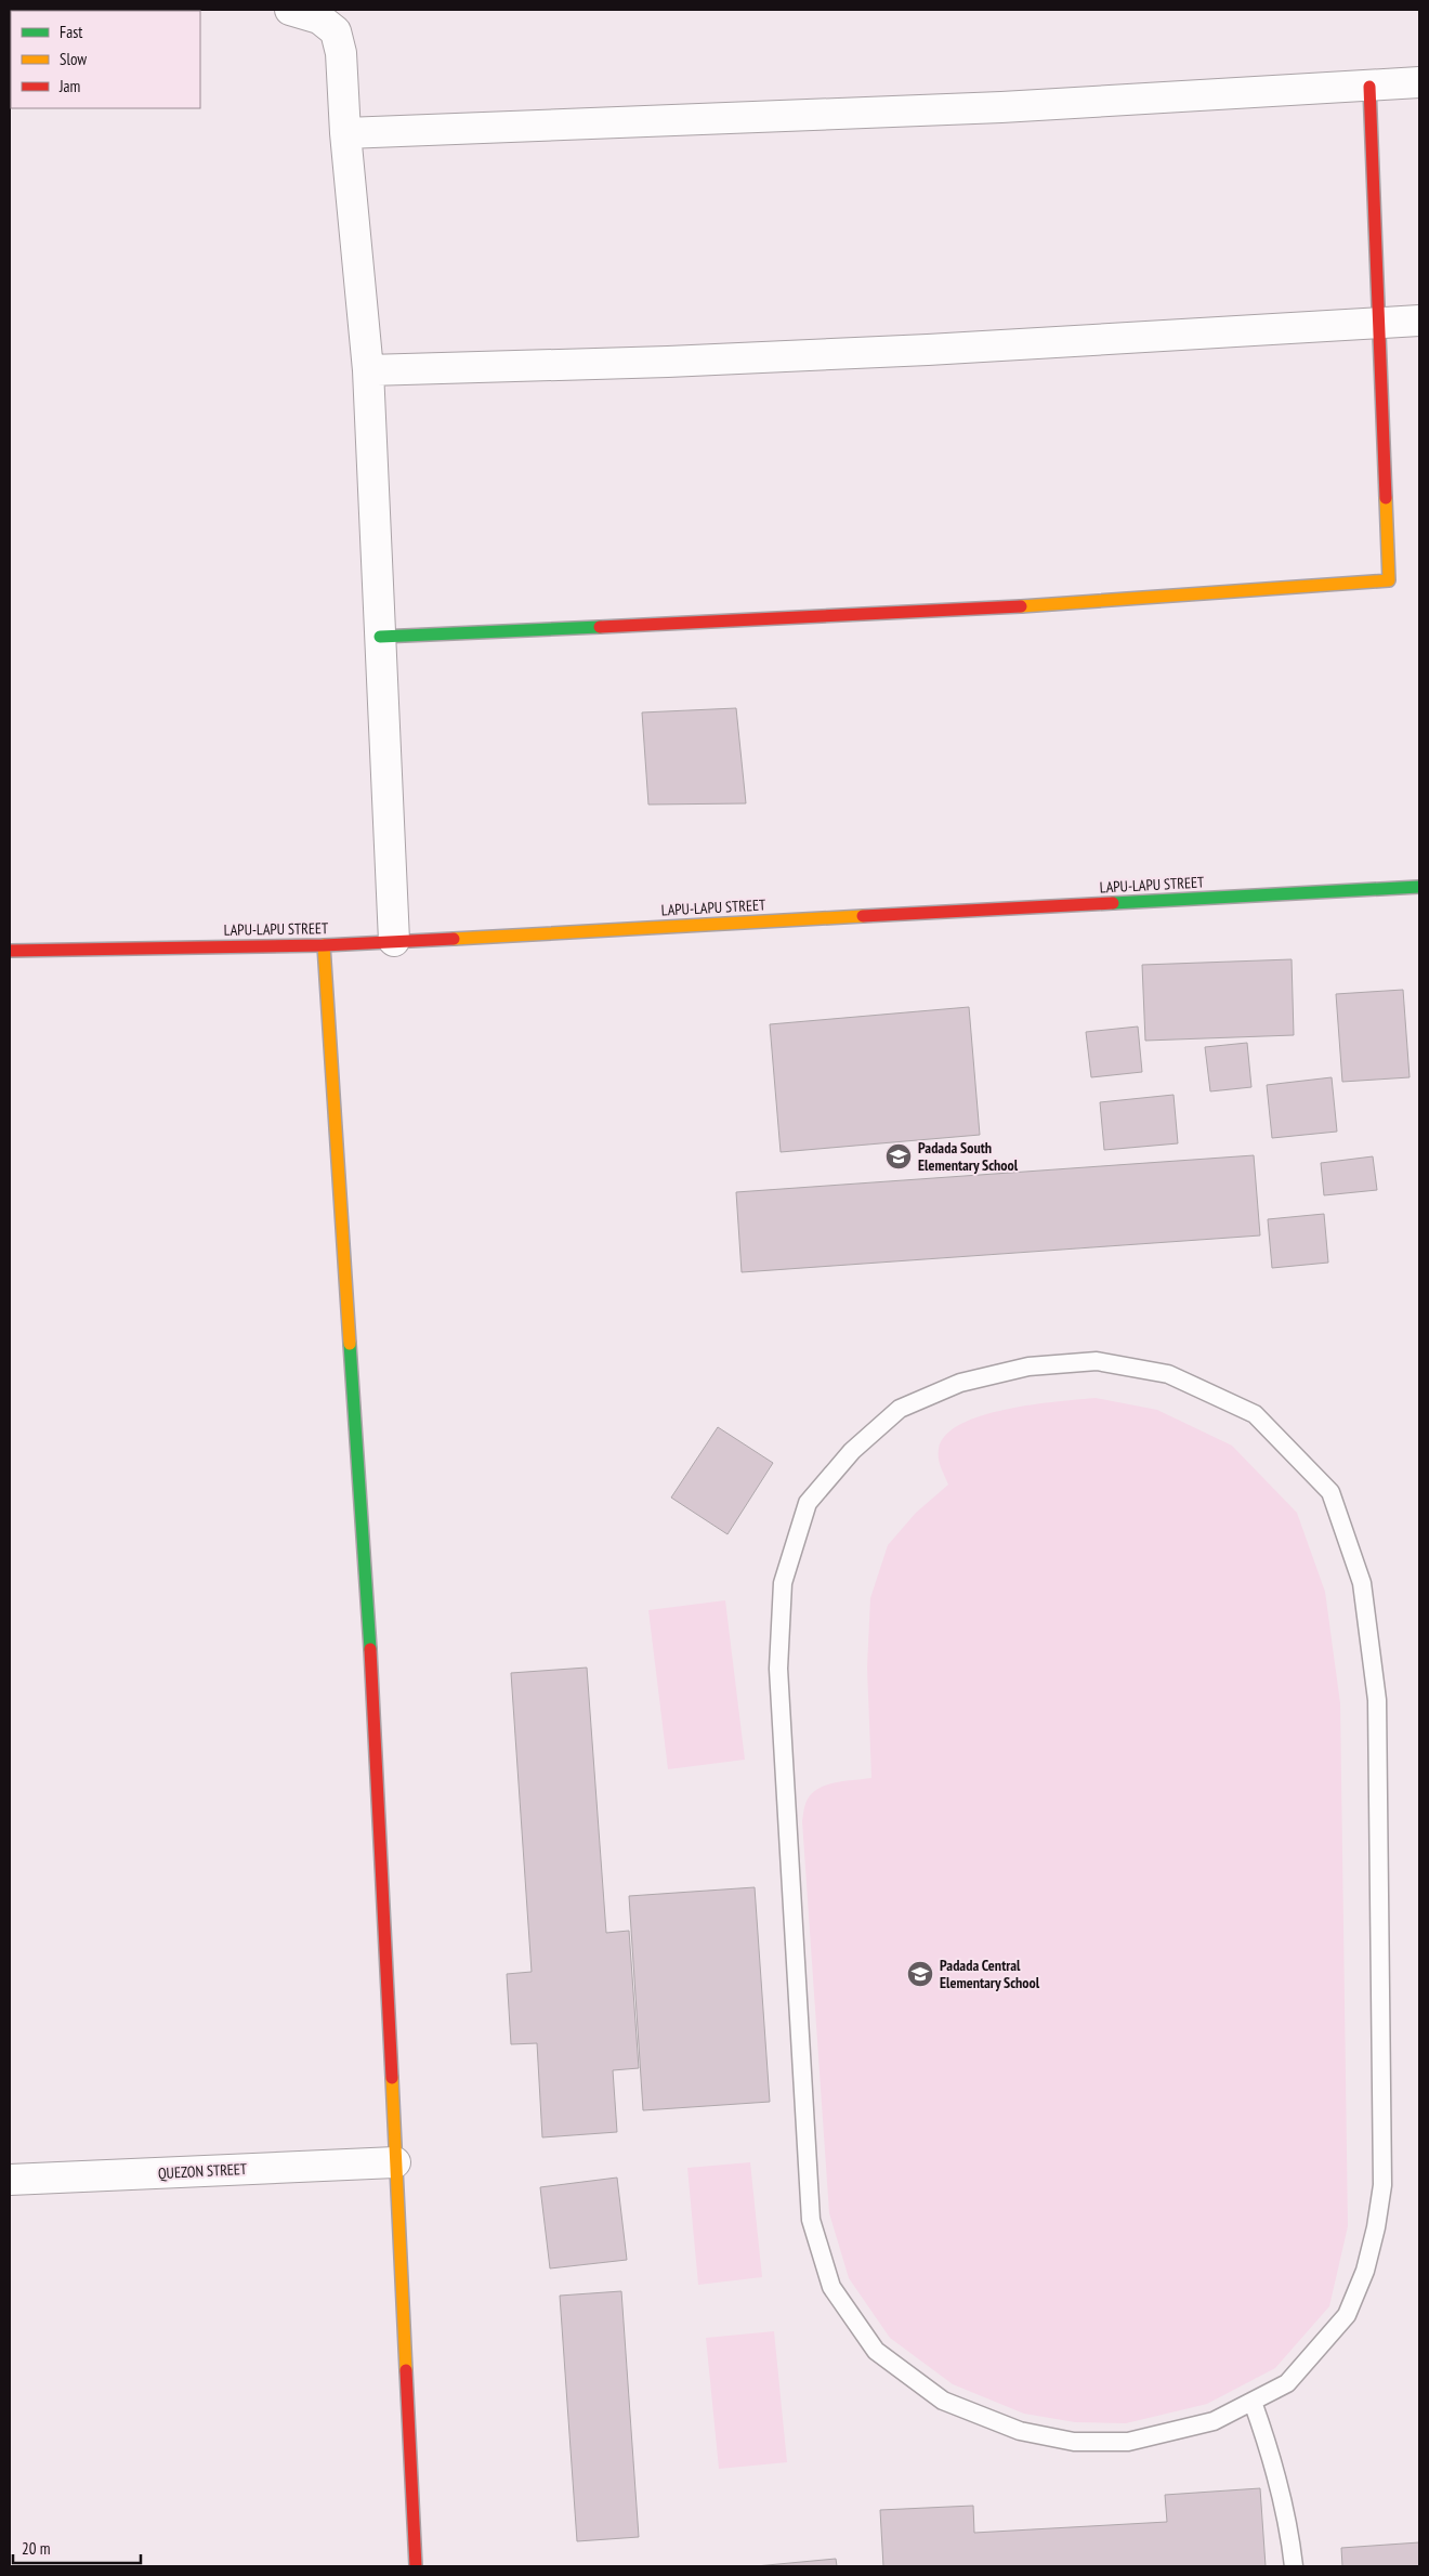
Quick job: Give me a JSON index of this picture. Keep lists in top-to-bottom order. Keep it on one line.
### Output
{"streets":{"street":["LAPU-LAPU STREET","QUEZON STREET"]},"places":{"school or university":["Padada South Elementary School","Padada Central Elementary School"]},"legend":["Fast","Slow","Jam"],"scale_bar":"20 m"}
